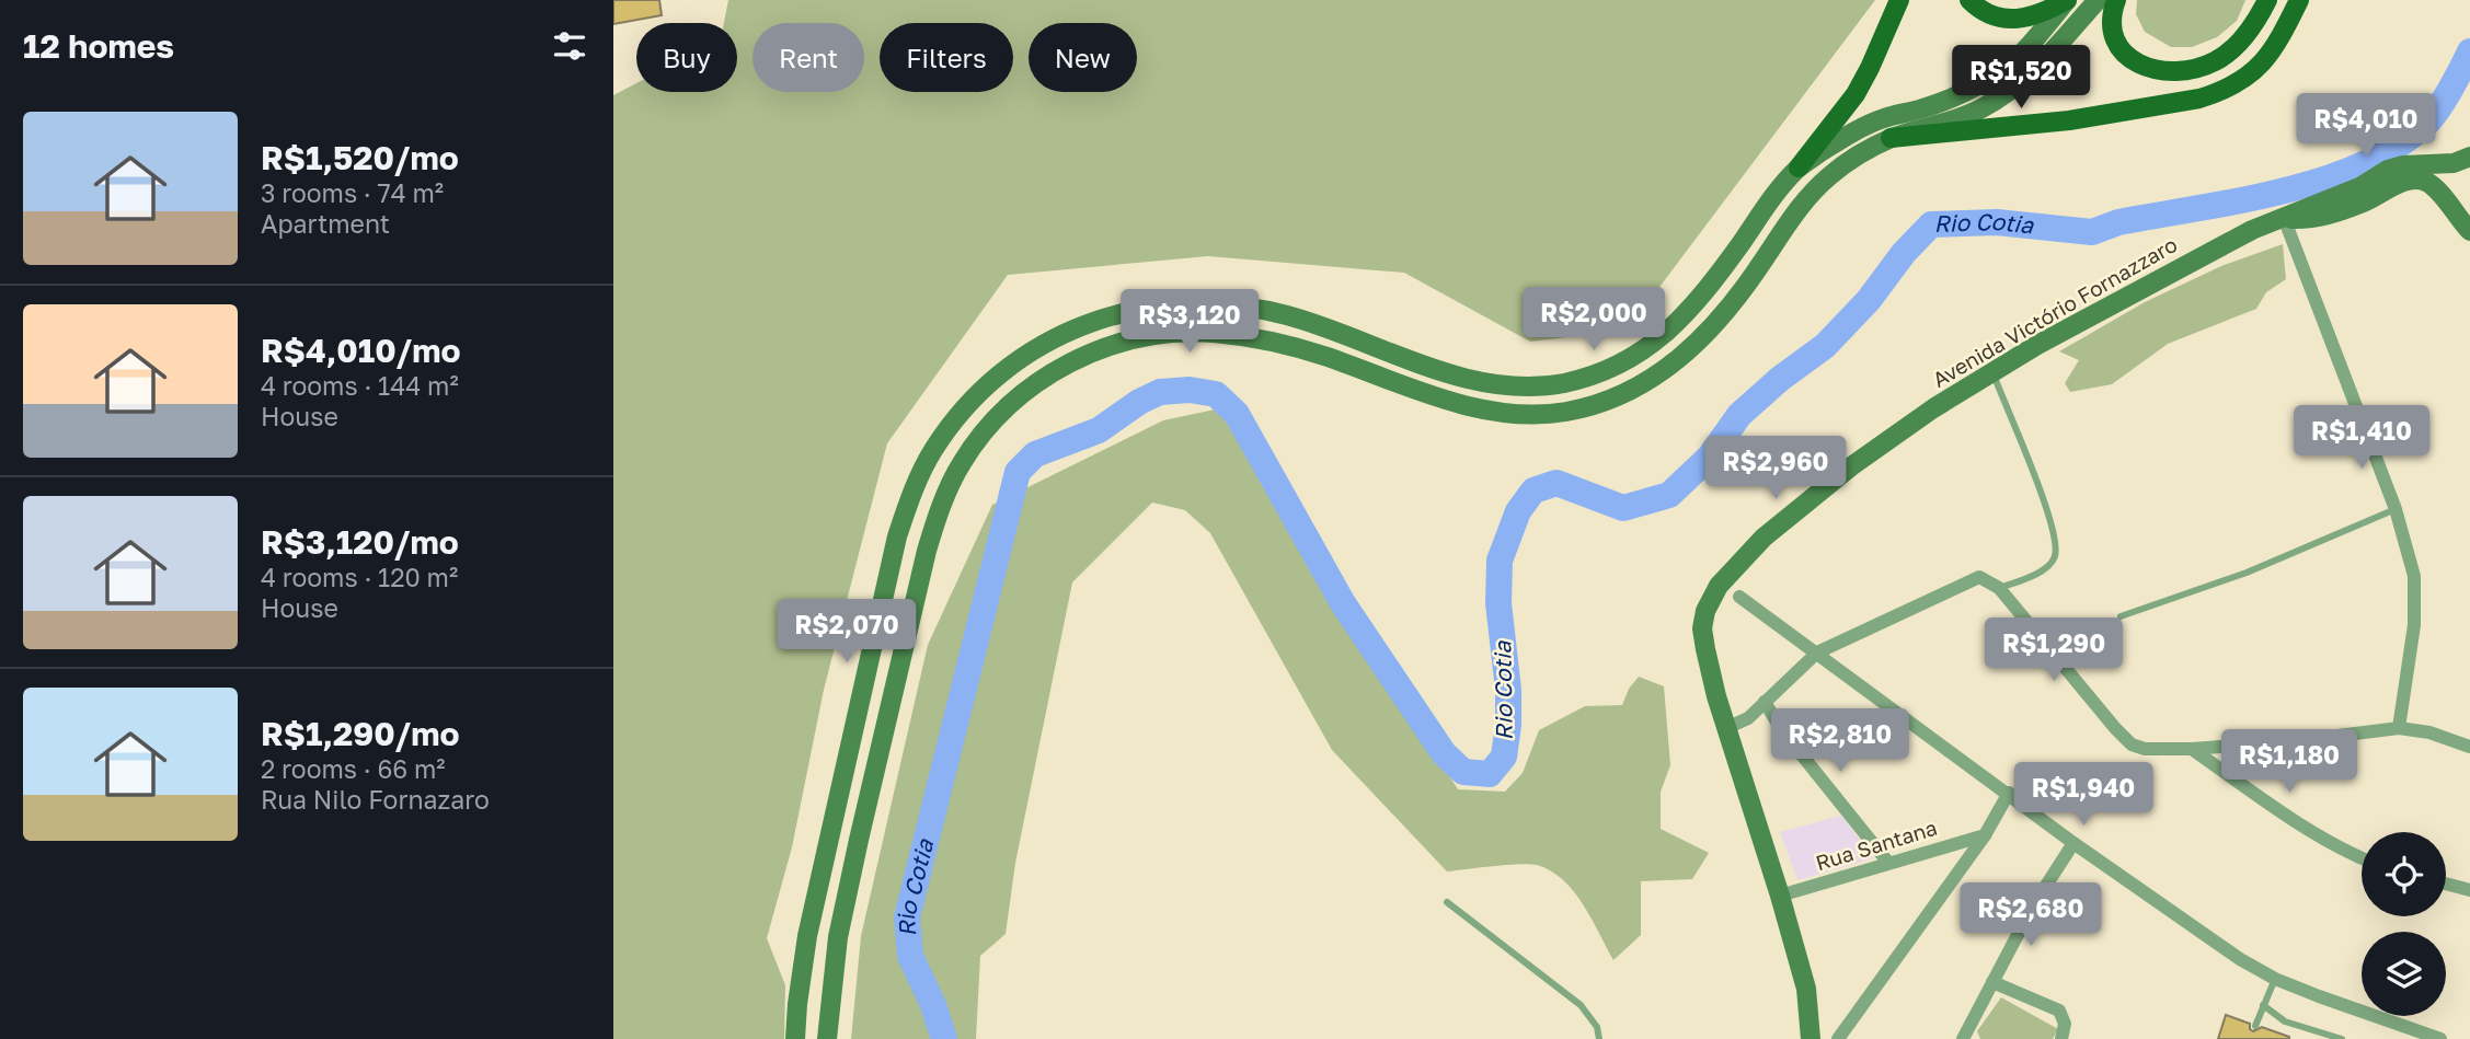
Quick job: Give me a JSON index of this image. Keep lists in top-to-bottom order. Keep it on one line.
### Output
{"streets":{"main road":["Avenida Victório Fornazzaro"],"street":["Rua Santana"]},"crossings":[["Avenida Victório Fornazzaro","Rua Santana"]],"water":["Rio Cotia"],"page":{"heading":"12 homes","chip":["Buy","Rent","Filters","New"],"price":["R$1,520","R$4,010","R$2,000","R$3,120","R$1,410","R$2,960","R$2,070","R$1,290","R$2,810","R$1,180","R$1,940","R$2,680"],"list":[{"name":"R$1,520/mo","note":"3 rooms · 74 m² · Apartment"},{"name":"R$4,010/mo","note":"4 rooms · 144 m² · House"},{"name":"R$3,120/mo","note":"4 rooms · 120 m² · House"},{"name":"R$1,290/mo","note":"2 rooms · 66 m² · Rua Nilo Fornazaro"}]}}
